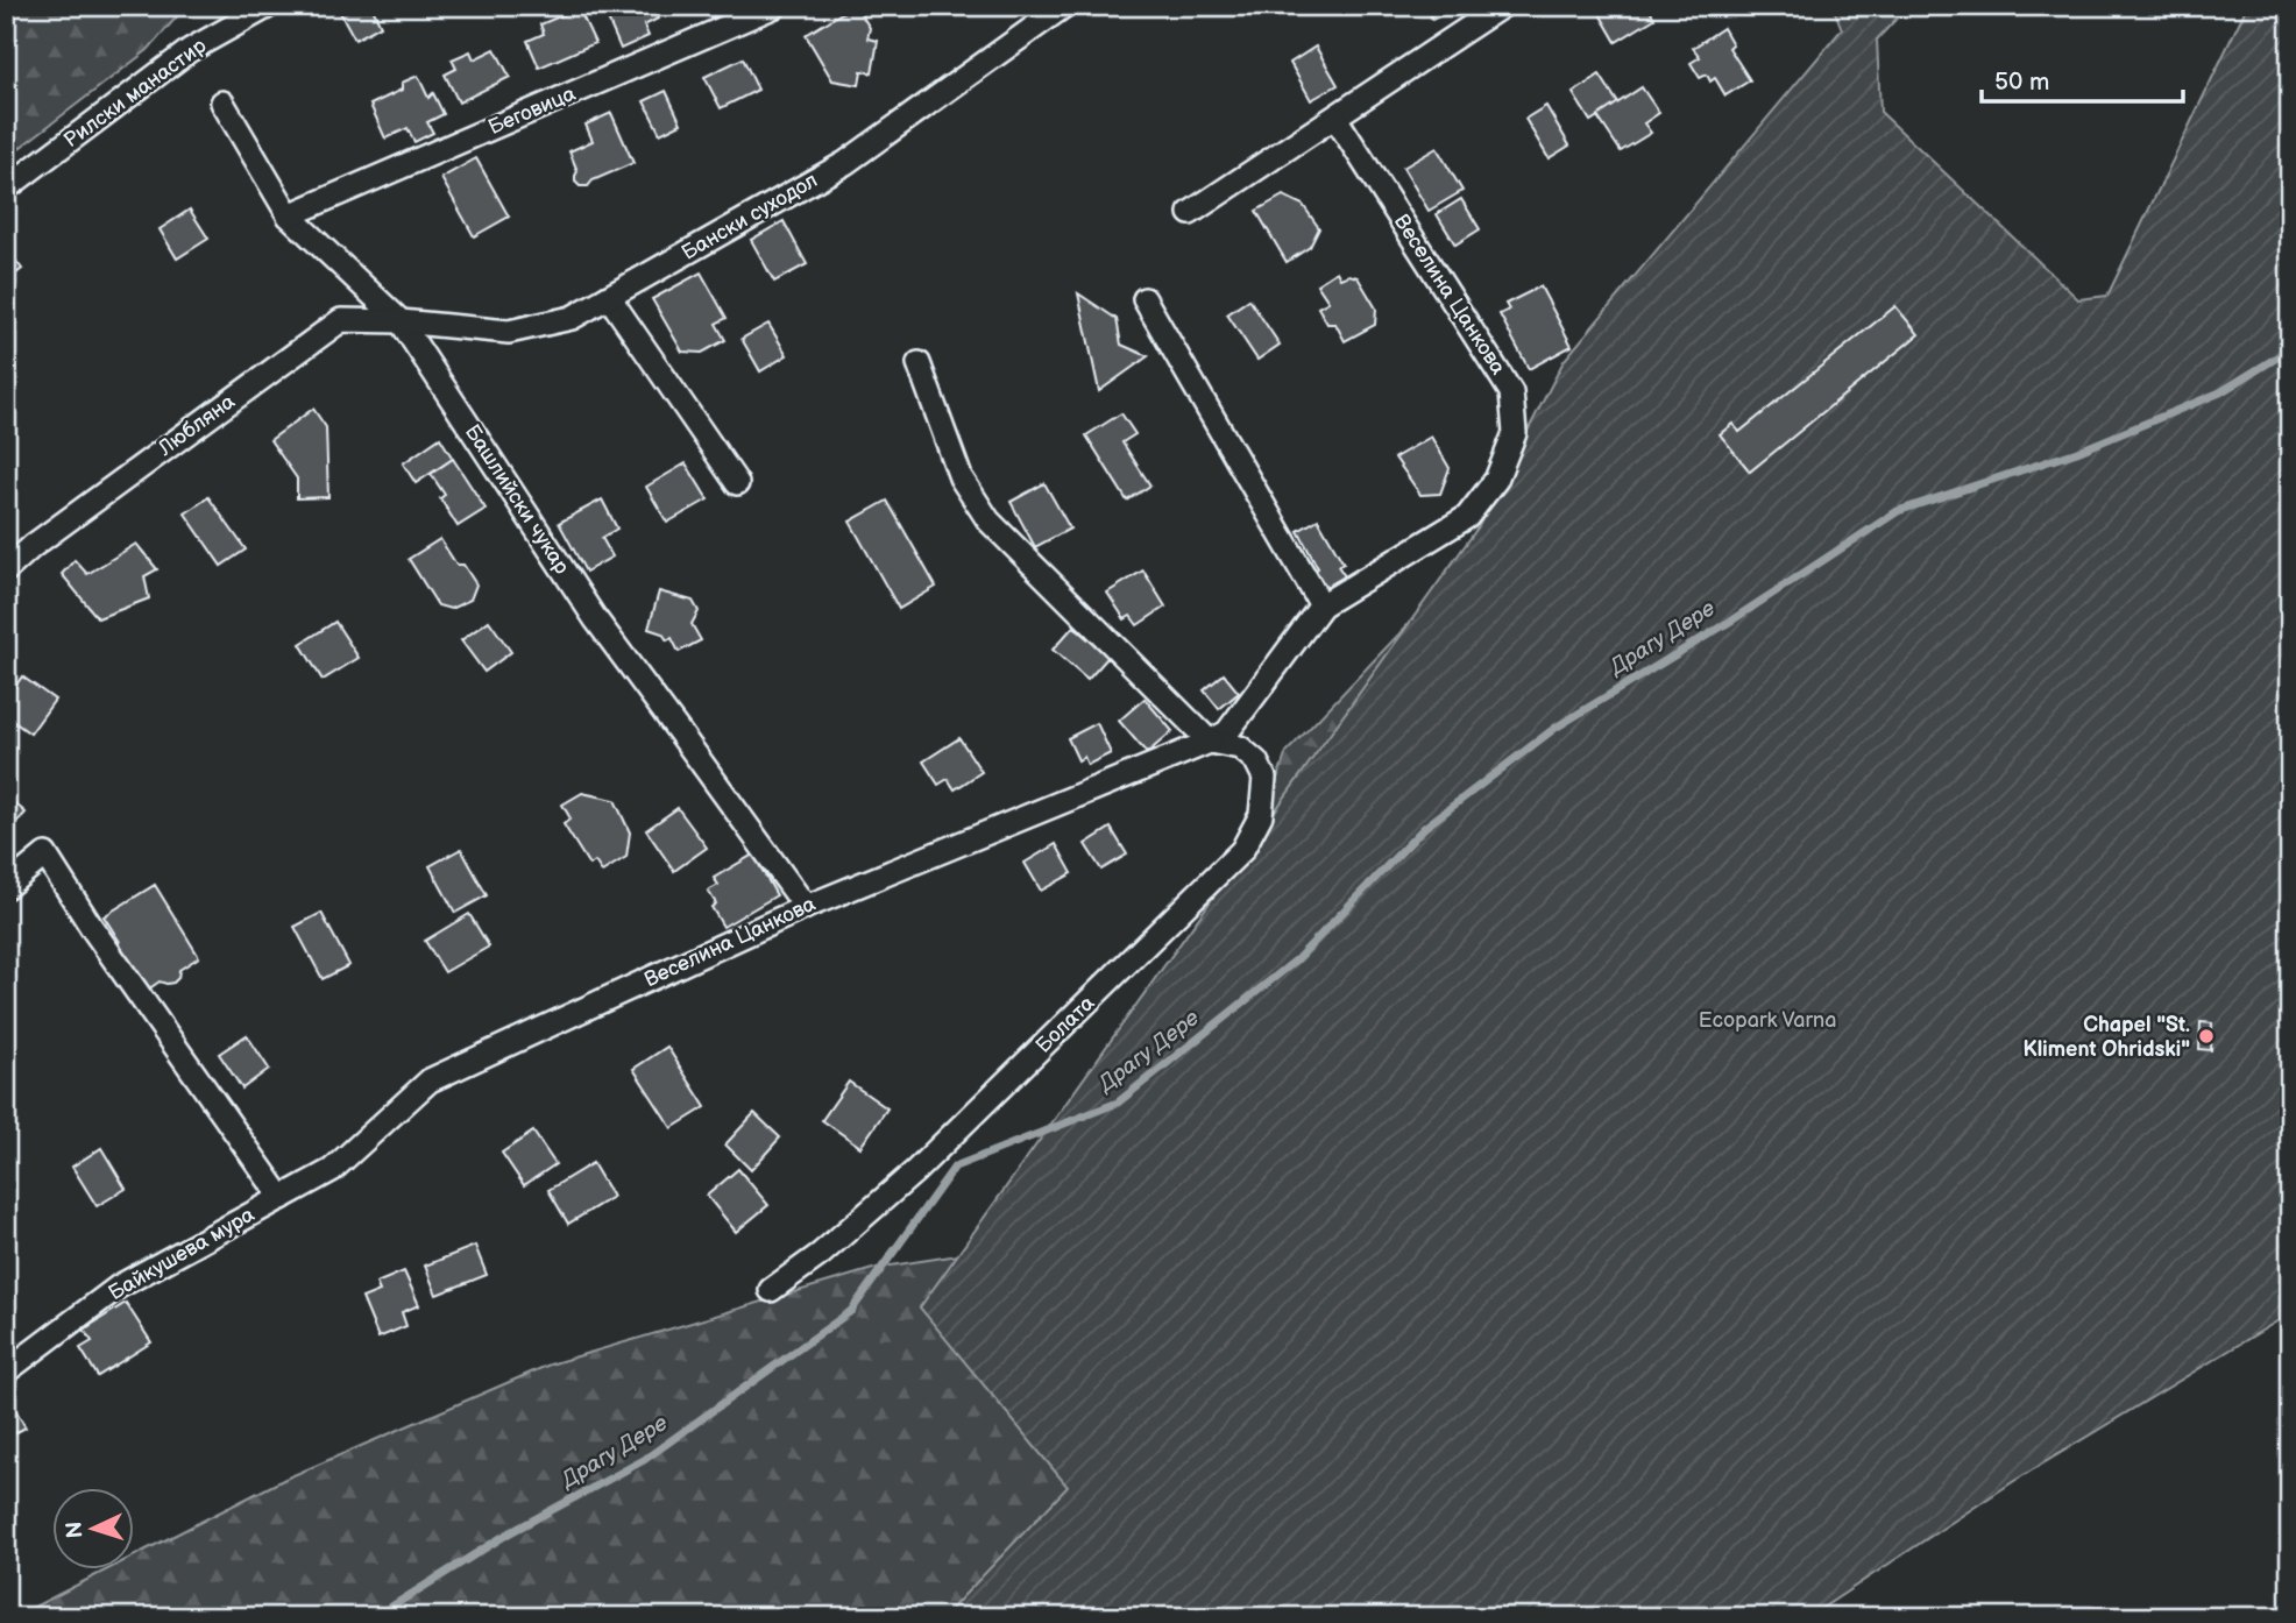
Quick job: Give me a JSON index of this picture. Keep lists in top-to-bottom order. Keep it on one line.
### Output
{"streets":{"street":["Рилски манастир","Беговица","Бански суходол","Веселина Цанкова","Любляна","Башлийски чукар","Болата","Байкушева мура"]},"crossings":[["Беговица","Башлийски чукар"],["Бански суходол","Любляна"],["Бански суходол","Башлийски чукар"],["Веселина Цанкова","Башлийски чукар"],["Веселина Цанкова","Болата"],["Веселина Цанкова","Байкушева мура"],["Любляна","Башлийски чукар"]],"water":["Драгу Дере"],"parks":["Ecopark Varna"],"places":["Chapel \"St. Kliment Ohridski\""],"scale_bar":"50 m","north":"left"}
